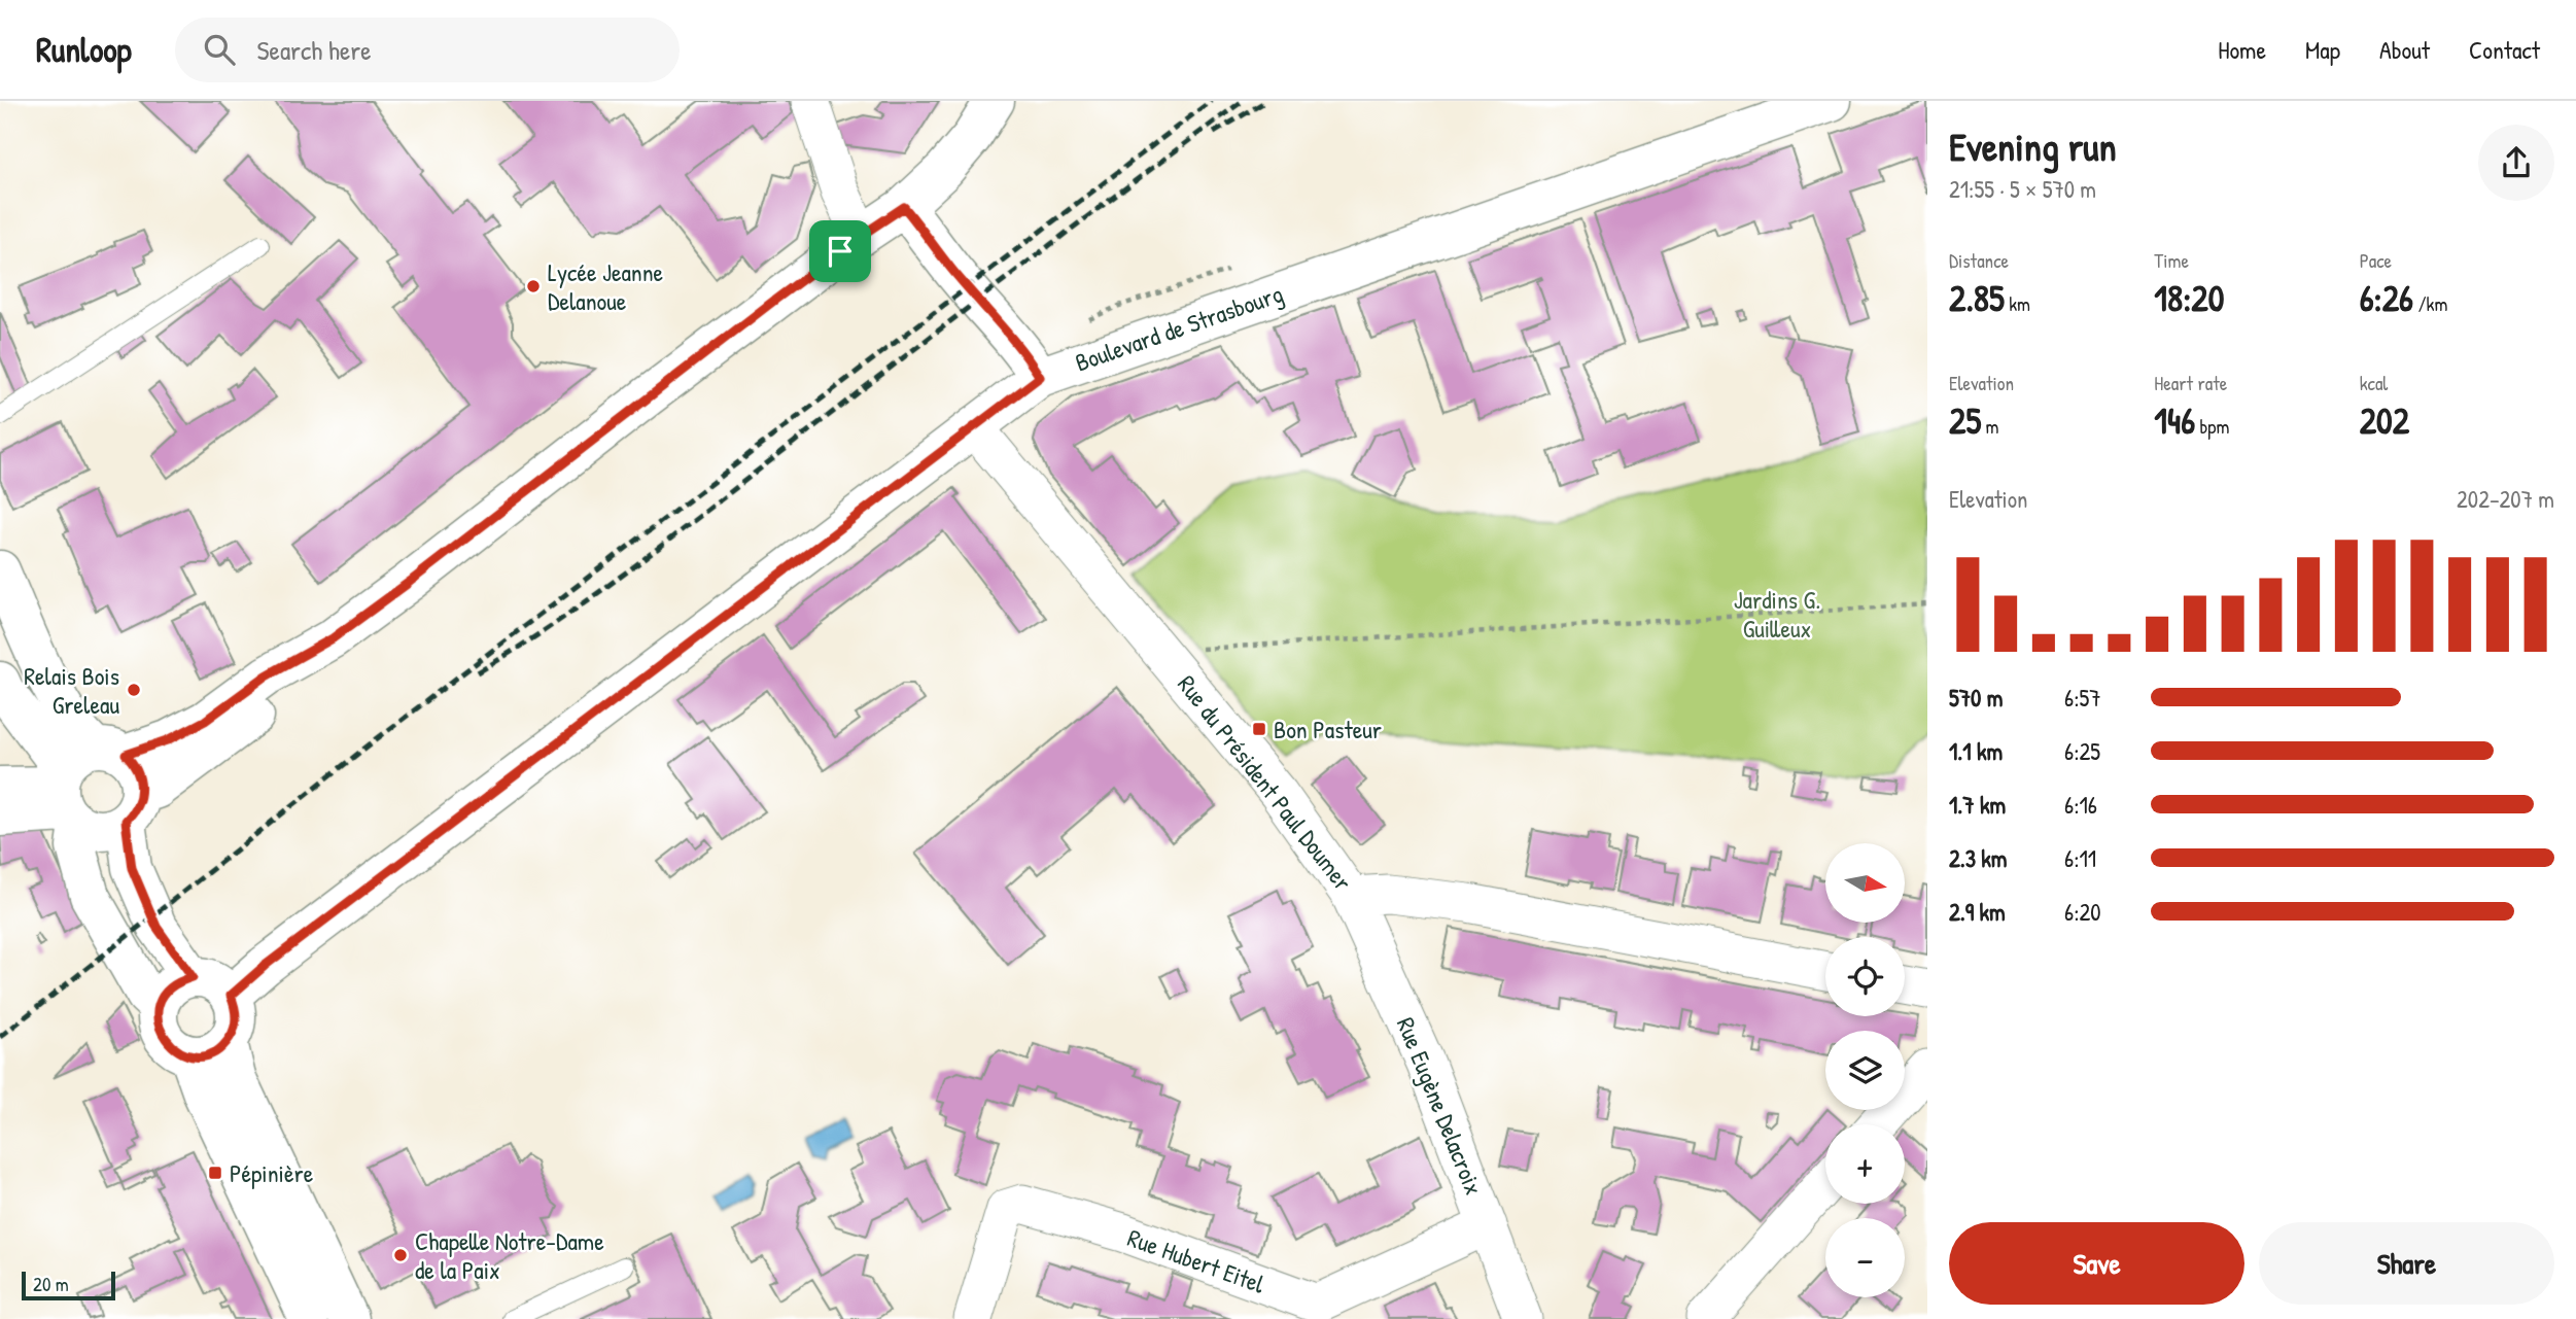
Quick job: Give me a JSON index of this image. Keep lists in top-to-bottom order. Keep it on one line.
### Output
{"streets":{"main road":["Boulevard de Strasbourg"],"street":["Rue du Président Paul Doumer","Rue Eugène Delacroix","Rue Hubert Eitel"]},"crossings":[["Boulevard de Strasbourg","Rue du Président Paul Doumer"],["Rue du Président Paul Doumer","Rue Eugène Delacroix"],["Rue Eugène Delacroix","Rue Hubert Eitel"]],"parks":["Jardins G. Guilleux"],"places":{"other":["Lycée Jeanne Delanoue","Relais Bois Greleau","Chapelle Notre-Dame de la Paix"],"transit":["Bon Pasteur","Pépinière"]},"scale_bar":"20 m","north":"right","page":{"header":"Runloop","search":"Search here","nav":["Home","Map","About","Contact"],"heading":["Evening run","21:55 · 5 × 570 m"],"stats":[["Distance","2.85 km"],["Time","18:20"],["Pace","6:26 /km"],["Elevation","25 m"],["Heart rate","146 bpm"],["kcal","202"]],"chart":["Elevation","202–207 m"],"list":[{"name":"570 m","note":"6:57"},{"name":"1.1 km","note":"6:25"},{"name":"1.7 km","note":"6:16"},{"name":"2.3 km","note":"6:11"},{"name":"2.9 km","note":"6:20"}],"map_buttons":["+","−"],"buttons":["Save","Share"],"scale":"20 m"}}
